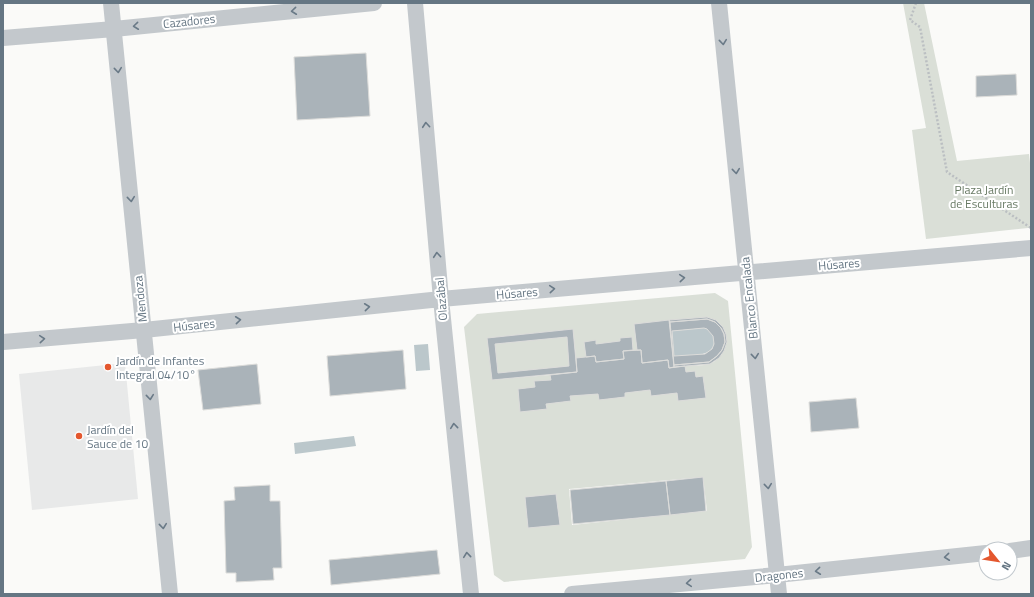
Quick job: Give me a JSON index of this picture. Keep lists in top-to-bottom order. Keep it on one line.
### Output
{"streets":{"street":["Cazadores","Húsares","Blanco Encalada","Mendoza","Olazábal","Dragones"]},"crossings":[["Cazadores","Mendoza"],["Húsares","Blanco Encalada"],["Húsares","Mendoza"],["Húsares","Olazábal"],["Blanco Encalada","Dragones"]],"one_way":["Cazadores","Húsares","Blanco Encalada","Mendoza","Olazábal","Dragones"],"parks":["Plaza Jardín de Esculturas"],"places":["Jardín de Infantes Integral 04/10°","Jardín del Sauce de 10"],"north":"bottom right"}
